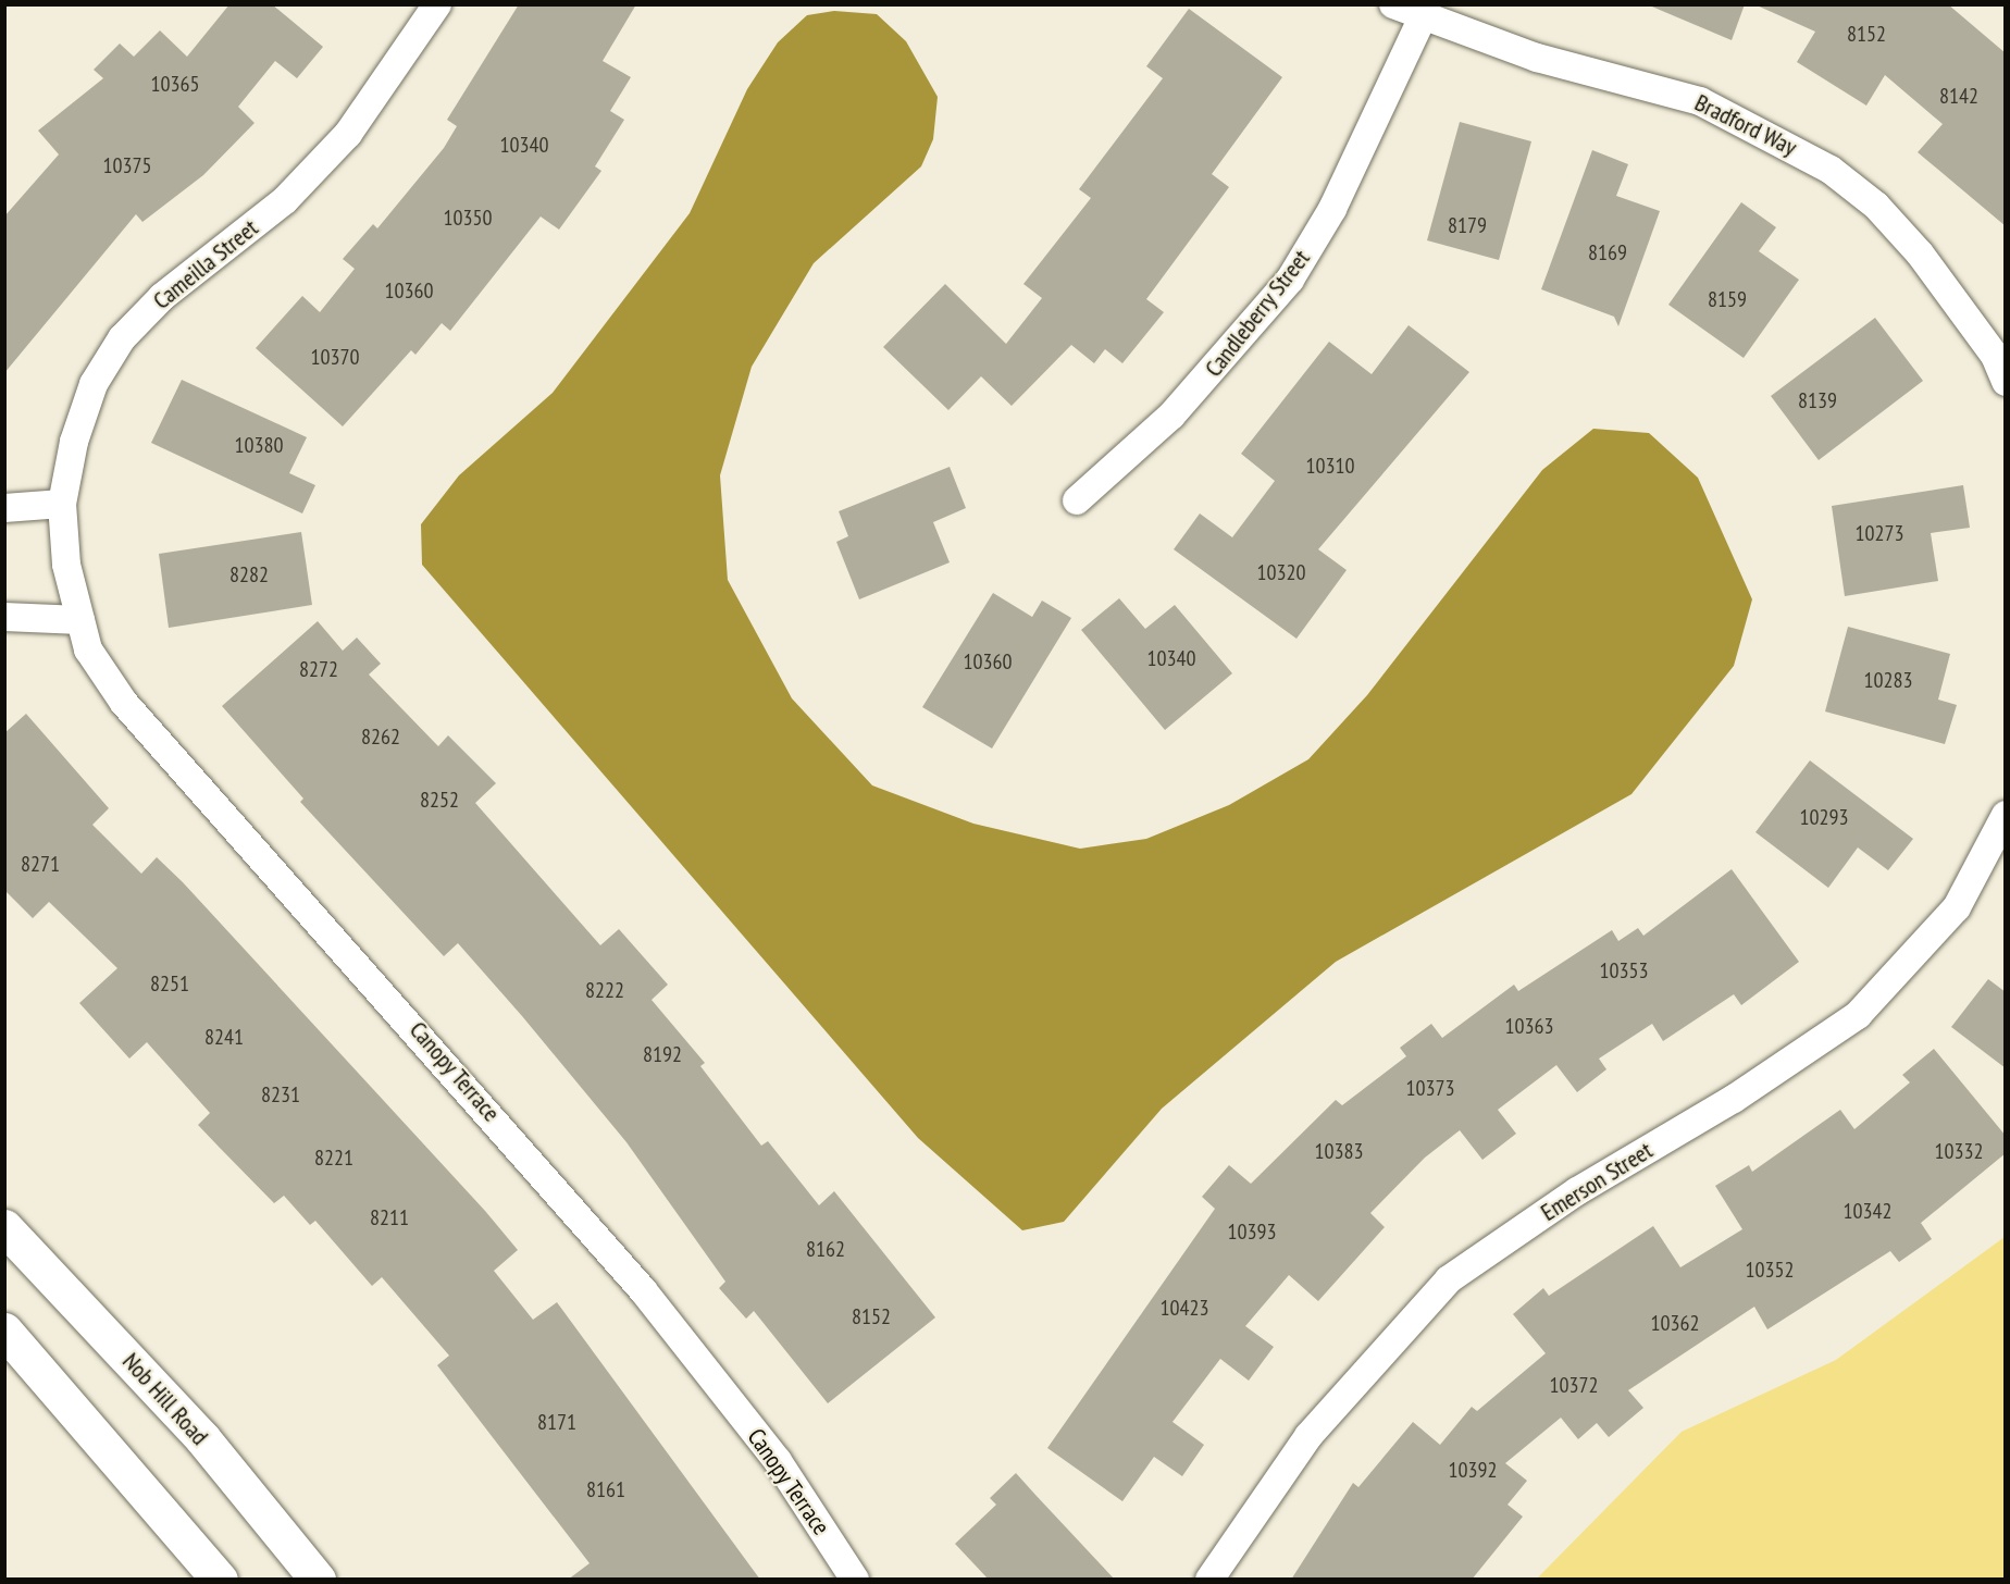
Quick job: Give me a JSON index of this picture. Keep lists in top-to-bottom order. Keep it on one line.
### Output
{"streets":{"main road":["Nob Hill Road"],"street":["Bradford Way","Cameilla Street","Candleberry Street","Canopy Terrace","Emerson Street"]},"crossings":[["Bradford Way","Candleberry Street"],["Cameilla Street","Canopy Terrace"]],"house_numbers":["8152","10365","8142","10340","10375","10350","8179","8169","10360","8159","10370","8139","10380","10310","10273","10320","8282","10340","10360","8272","10283","8262","8252","10293","8271","10353","8251","8222","10363","8241","8192","10373","8231","10383","10332","8221","10342","8211","10393","8162","10352","10423","8152","10362","10372","8171","10392","8161"]}
